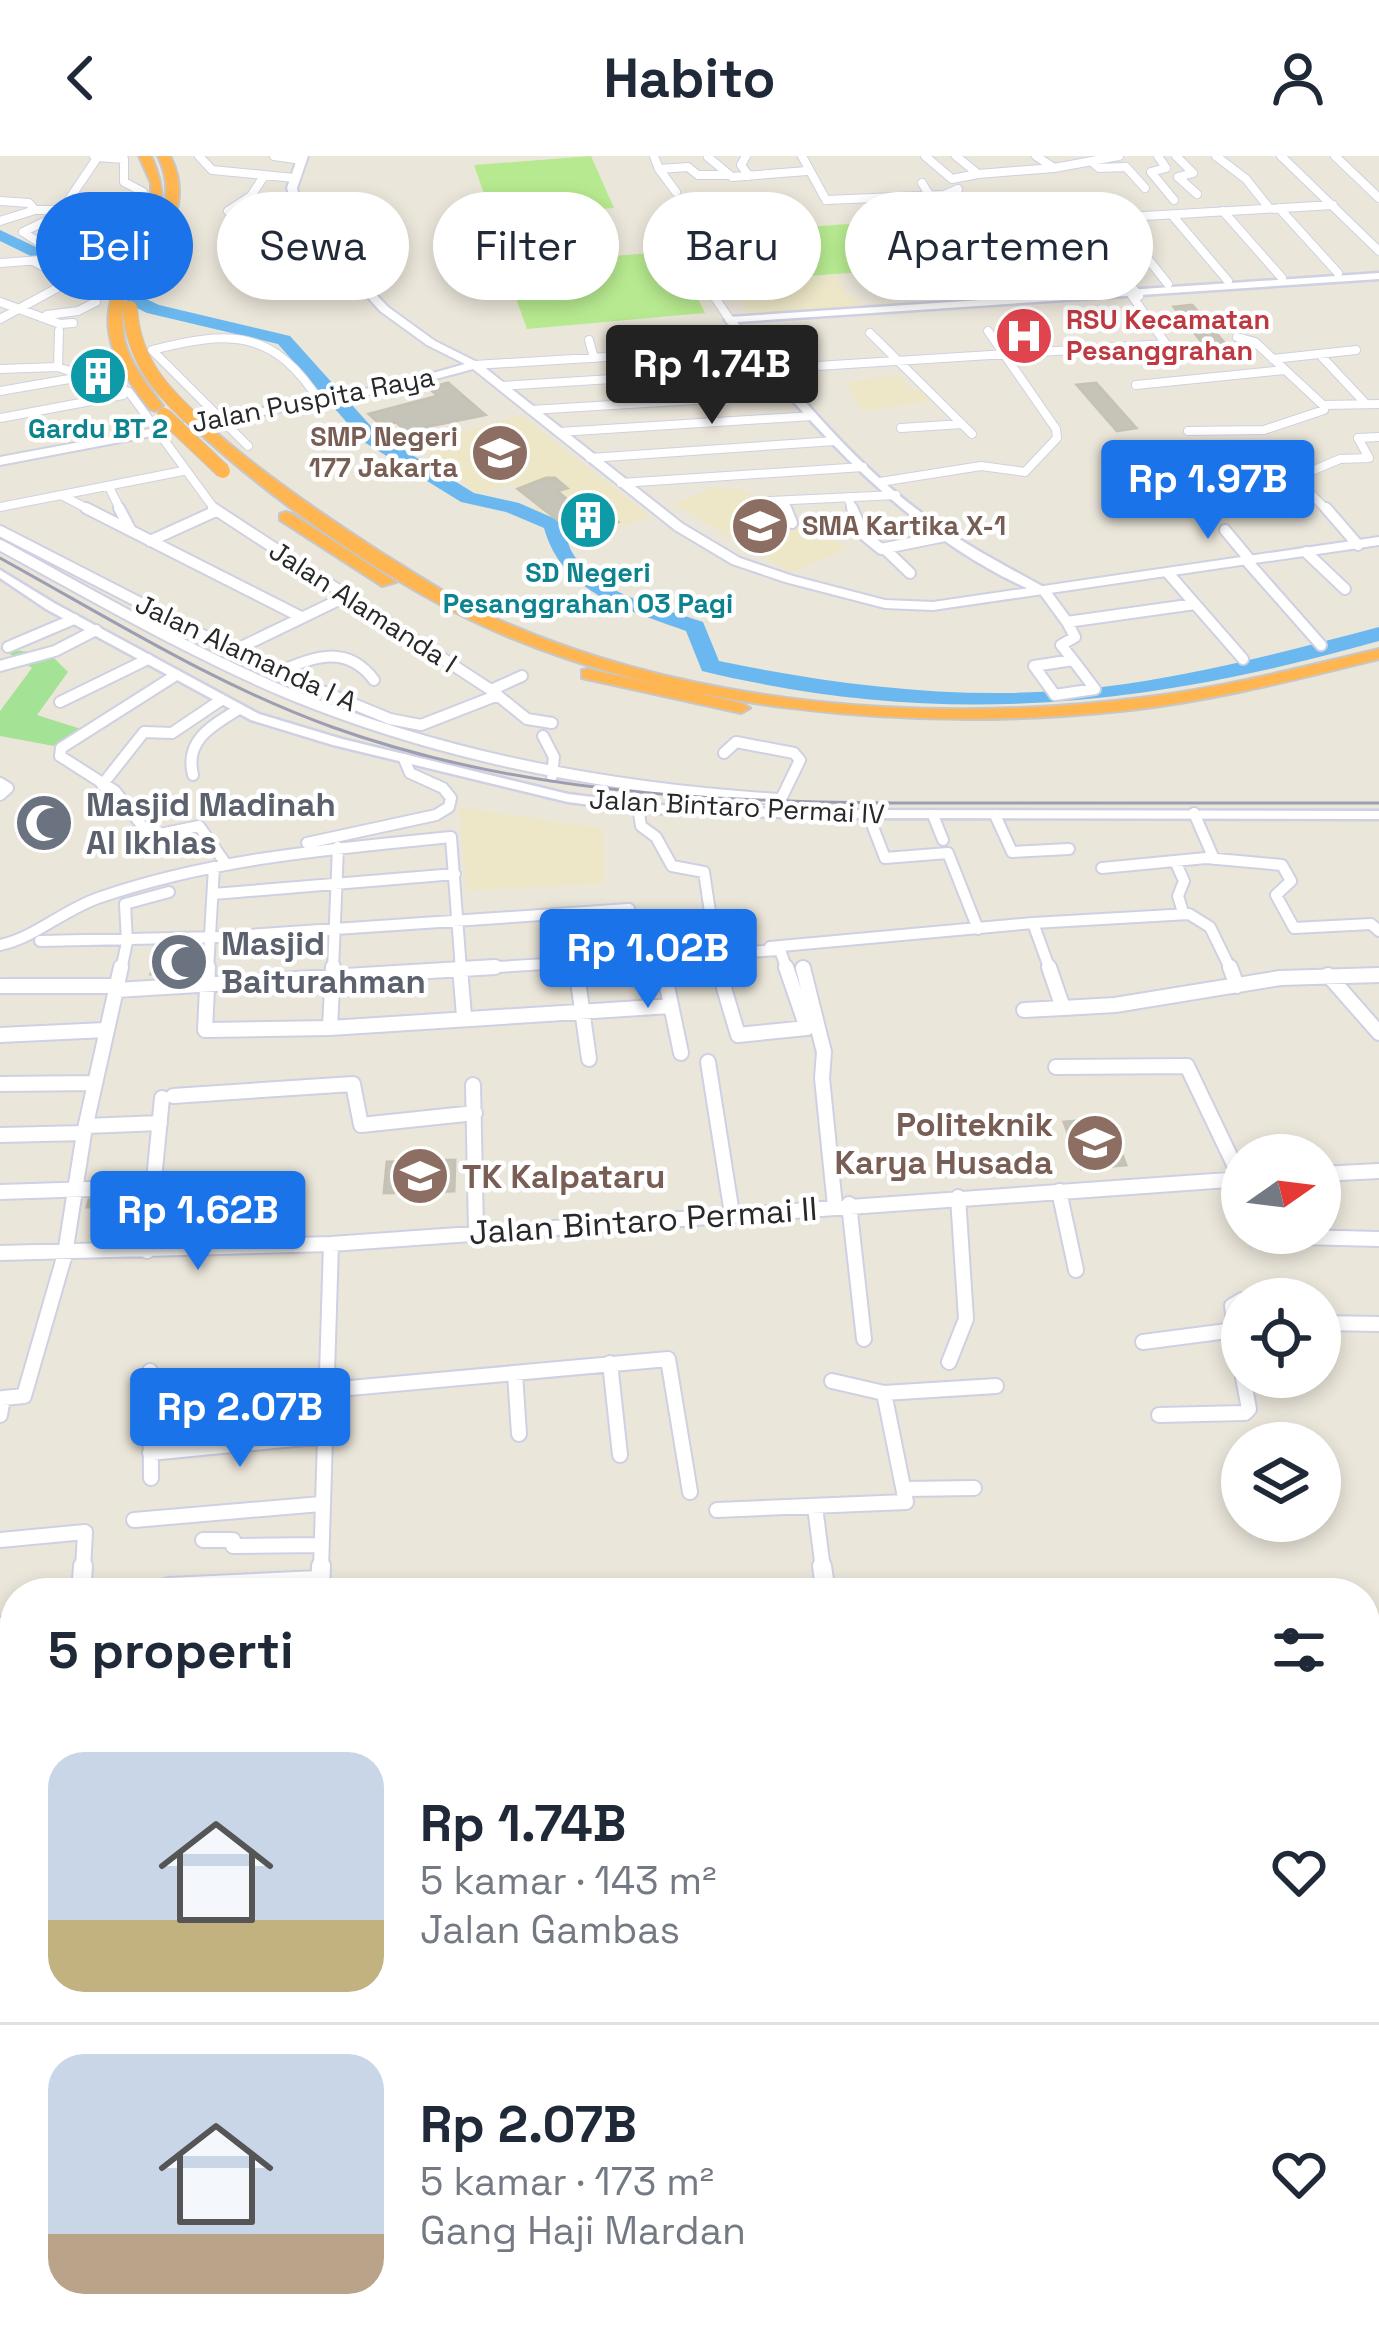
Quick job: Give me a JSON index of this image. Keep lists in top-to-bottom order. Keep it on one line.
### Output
{"streets":{"main road":["Jalan Puspita Raya"],"street":["Jalan Alamanda I","Jalan Alamanda I A","Jalan Bintaro Permai IV","Jalan Bintaro Permai II"]},"crossings":[["Jalan Puspita Raya","Jalan Alamanda I"],["Jalan Alamanda I","Jalan Alamanda I A"]],"places":{"hospital":["RSU Kecamatan Pesanggrahan"],"building":["Gardu BT 2","SD Negeri Pesanggrahan 03 Pagi"],"school or university":["SMP Negeri 177 Jakarta","SMA Kartika X-1","Politeknik Karya Husada","TK Kalpataru"],"mosque":["Masjid Madinah Al Ikhlas","Masjid Baiturahman"]},"north":"right","page":{"header":"Habito","chip":["Beli","Sewa","Filter","Baru","Apartemen"],"price":["Rp 1.74B","Rp 1.97B","Rp 1.02B","Rp 1.62B","Rp 2.07B"],"heading":"5 properti","list":[{"name":"Rp 1.74B","note":"5 kamar · 143 m² · Jalan Gambas"},{"name":"Rp 2.07B","note":"5 kamar · 173 m² · Gang Haji Mardan"}]}}
